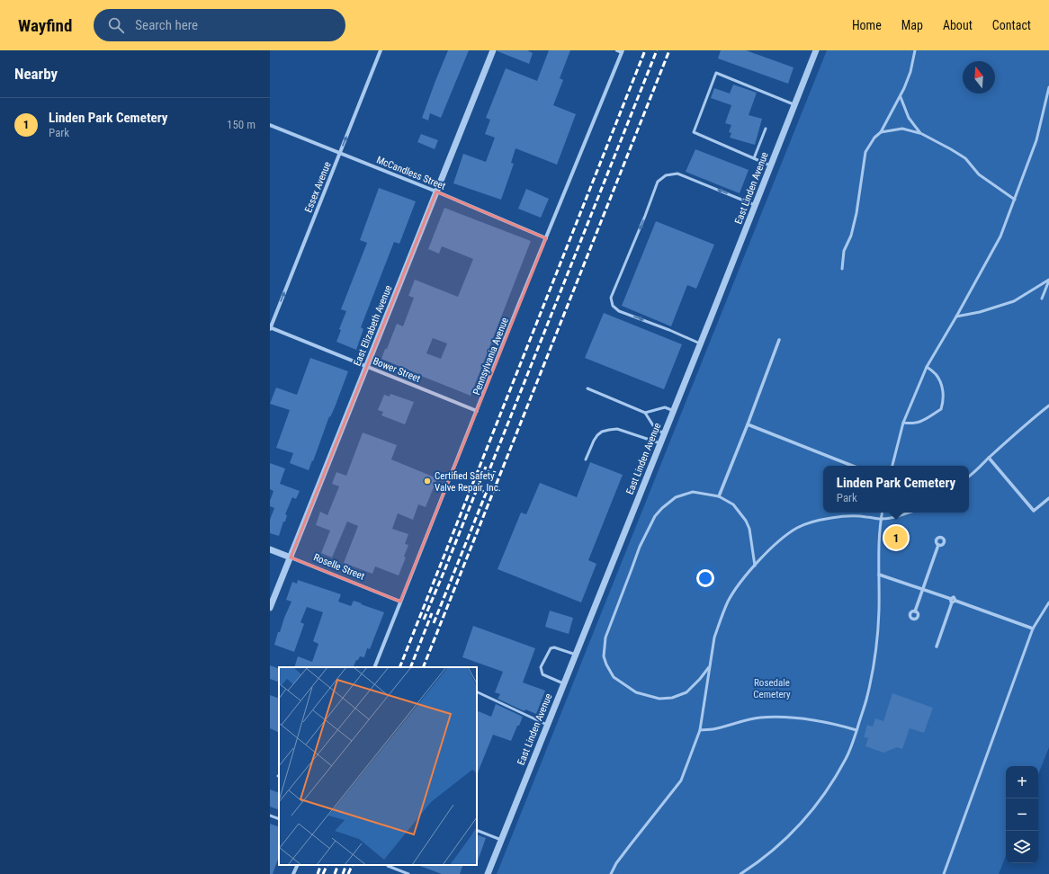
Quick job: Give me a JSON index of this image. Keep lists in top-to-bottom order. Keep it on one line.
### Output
{"streets":{"street":["McCandless Street","Essex Avenue","East Linden Avenue","East Elizabeth Avenue","Pennsylvania Avenue","Bower Street","Roselle Street"]},"crossings":[["McCandless Street","Essex Avenue"],["McCandless Street","East Elizabeth Avenue"],["McCandless Street","Pennsylvania Avenue"],["Essex Avenue","Bower Street"],["East Elizabeth Avenue","Bower Street"],["East Elizabeth Avenue","Roselle Street"],["Pennsylvania Avenue","Bower Street"],["Pennsylvania Avenue","Roselle Street"]],"one_way":["Essex Avenue"],"parks":["Rosedale Cemetery"],"places":["Certified Safety Valve Repair, Inc."],"north":"top","page":{"header":"Wayfind","search":"Search here","nav":["Home","Map","About","Contact"],"heading":"Nearby","list":[{"mark":"1","name":"Linden Park Cemetery","note":"Park","value":"150 m"}],"popup":["Linden Park Cemetery","Park"],"pins":"1","map_buttons":["+","−"]}}
